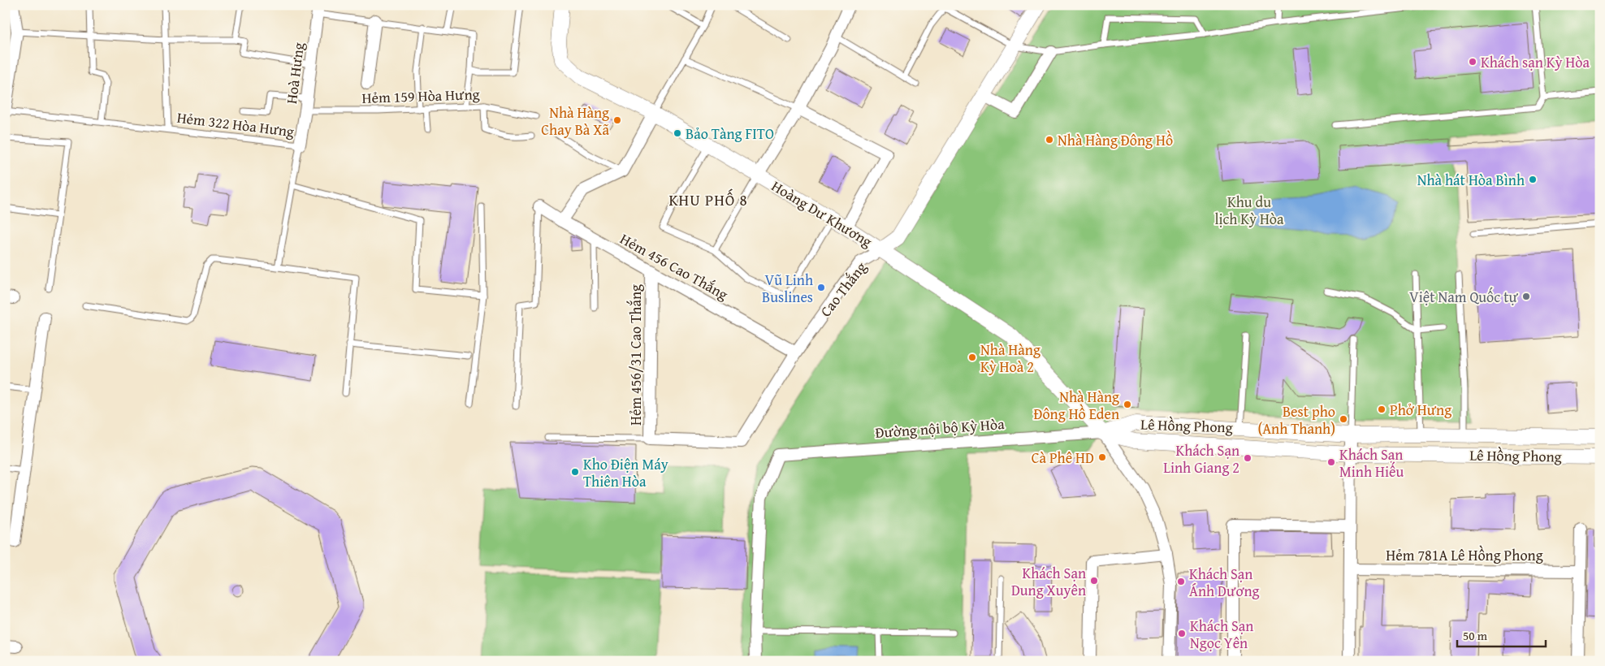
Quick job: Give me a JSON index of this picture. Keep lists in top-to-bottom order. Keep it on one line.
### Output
{"streets":{"street":["Hoà Hưng","Hoàng Dư Khương","Hẻm 456 Cao Thắng","Cao Thắng","Hẻm 456/31 Cao Thắng","Lê Hồng Phong","Đường nội bộ Kỳ Hòa","Hẻm 781A Lê Hồng Phong"],"lane":["Hẻm 159 Hòa Hưng","Hẻm 322 Hòa Hưng"]},"crossings":[["Hoà Hưng","Hẻm 159 Hòa Hưng"],["Hoà Hưng","Hẻm 322 Hòa Hưng"],["Hoàng Dư Khương","Cao Thắng"],["Hoàng Dư Khương","Lê Hồng Phong"],["Hoàng Dư Khương","Đường nội bộ Kỳ Hòa"],["Hẻm 456 Cao Thắng","Cao Thắng"],["Hẻm 456 Cao Thắng","Hẻm 456/31 Cao Thắng"],["Cao Thắng","Hẻm 456/31 Cao Thắng"],["Lê Hồng Phong","Đường nội bộ Kỳ Hòa"]],"districts":["KHU PHỐ 8"],"parks":["Khu du lịch Kỳ Hòa"],"places":["Khách sạn Kỳ Hòa","Nhà Hàng Chay Bà Xã","Bảo Tàng FITO","Nhà Hàng Đông Hồ","Nhà hát Hòa Bình","Vũ Linh Buslines","Việt Nam Quốc tự","Nhà Hàng Kỳ Hoà 2","Nhà Hàng Đông Hồ Eden","Phở Hưng","Best pho (Anh Thanh)","Cà Phê HD","Khách Sạn Linh Giang 2","Khách Sạn Minh Hiếu","Kho Điện Máy Thiên Hòa","Khách Sạn Dung Xuyên","Khách Sạn Ánh Dương","Khách Sạn Ngọc Yên"],"scale_bar":"50 m"}
